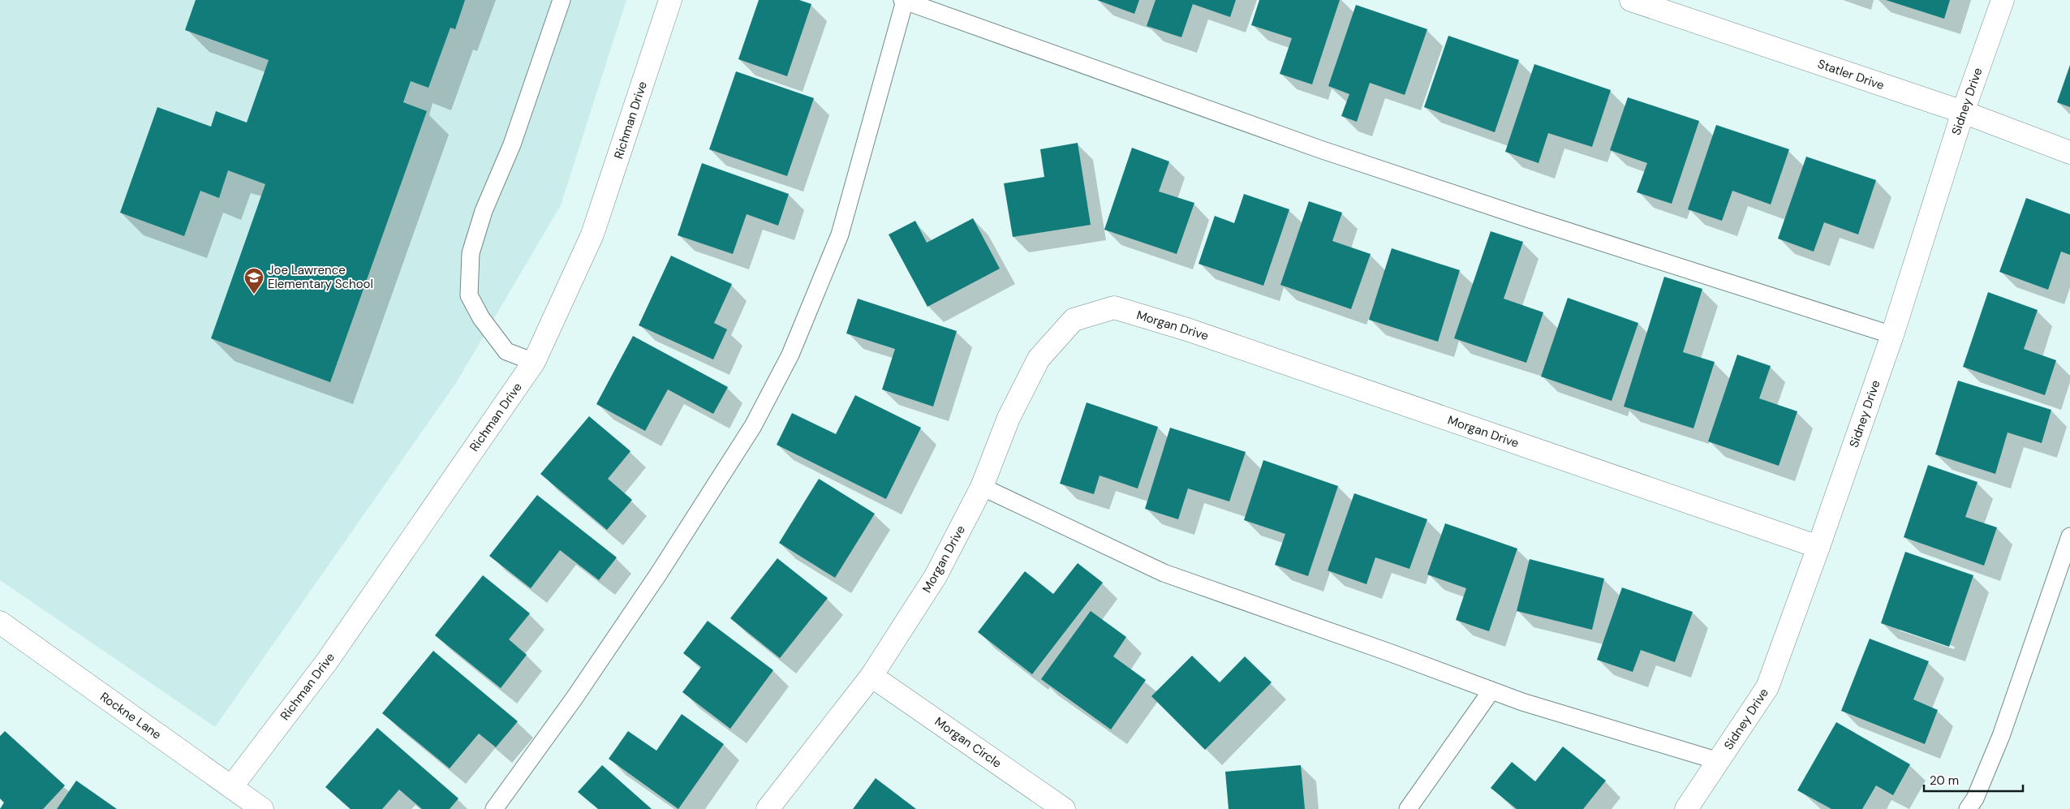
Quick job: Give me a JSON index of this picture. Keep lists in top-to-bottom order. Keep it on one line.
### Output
{"streets":{"street":["Statler Drive","Sidney Drive","Richman Drive","Morgan Drive","Rockne Lane","Morgan Circle"]},"crossings":[["Statler Drive","Sidney Drive"],["Sidney Drive","Morgan Drive"],["Richman Drive","Rockne Lane"],["Morgan Drive","Morgan Circle"]],"places":{"school or university":["Joe Lawrence Elementary School"]},"scale_bar":"20 m"}
